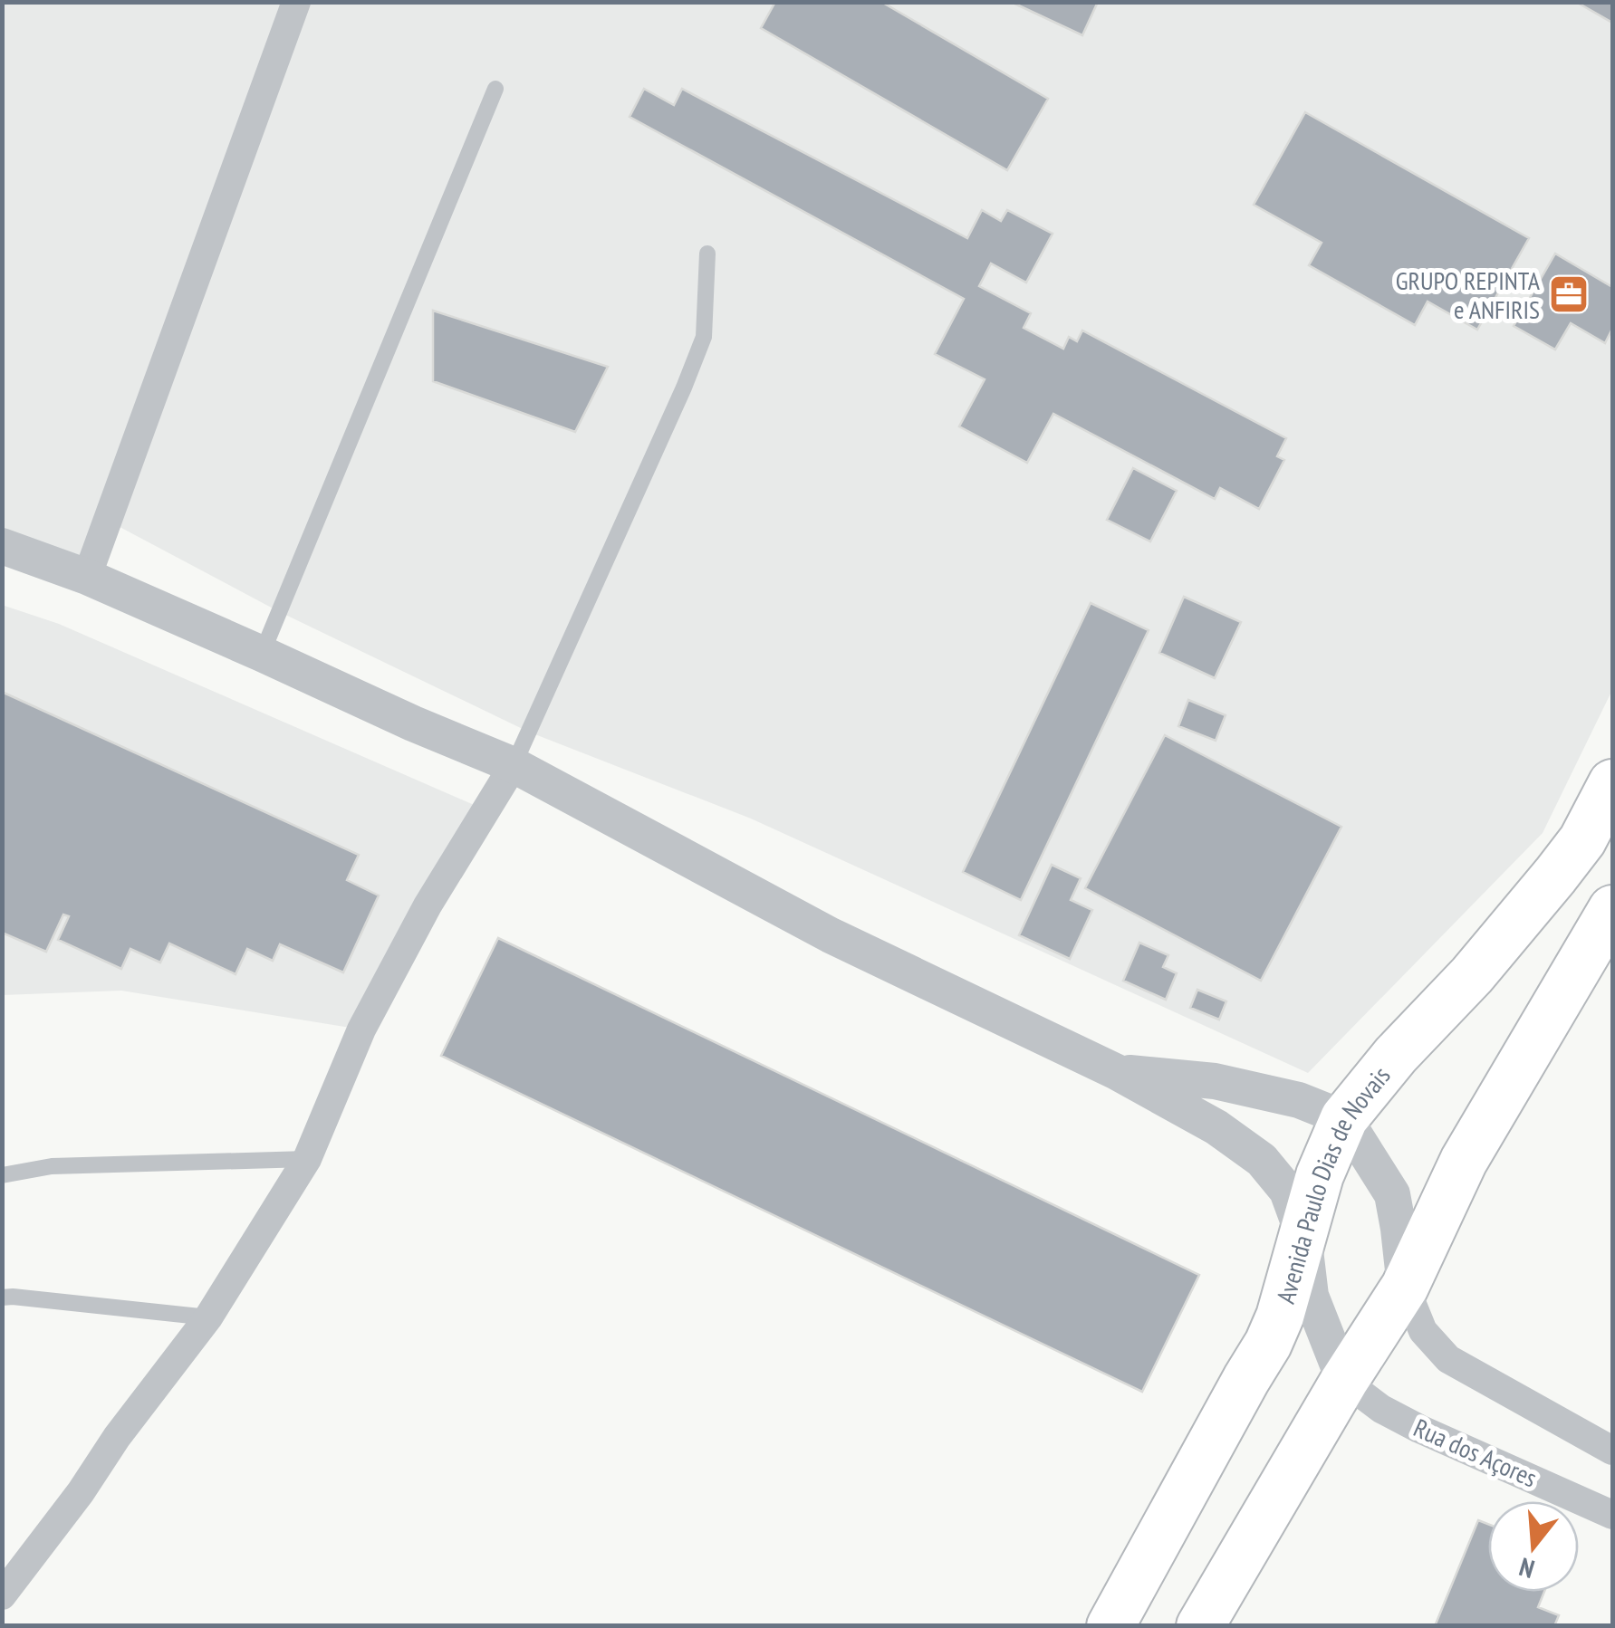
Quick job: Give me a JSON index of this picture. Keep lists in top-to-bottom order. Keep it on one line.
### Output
{"streets":{"main road":["Avenida Paulo Dias de Novais"],"street":["Rua dos Açores"]},"places":{"office":["GRUPO REPINTA e ANFIRIS"]},"north":"bottom"}
